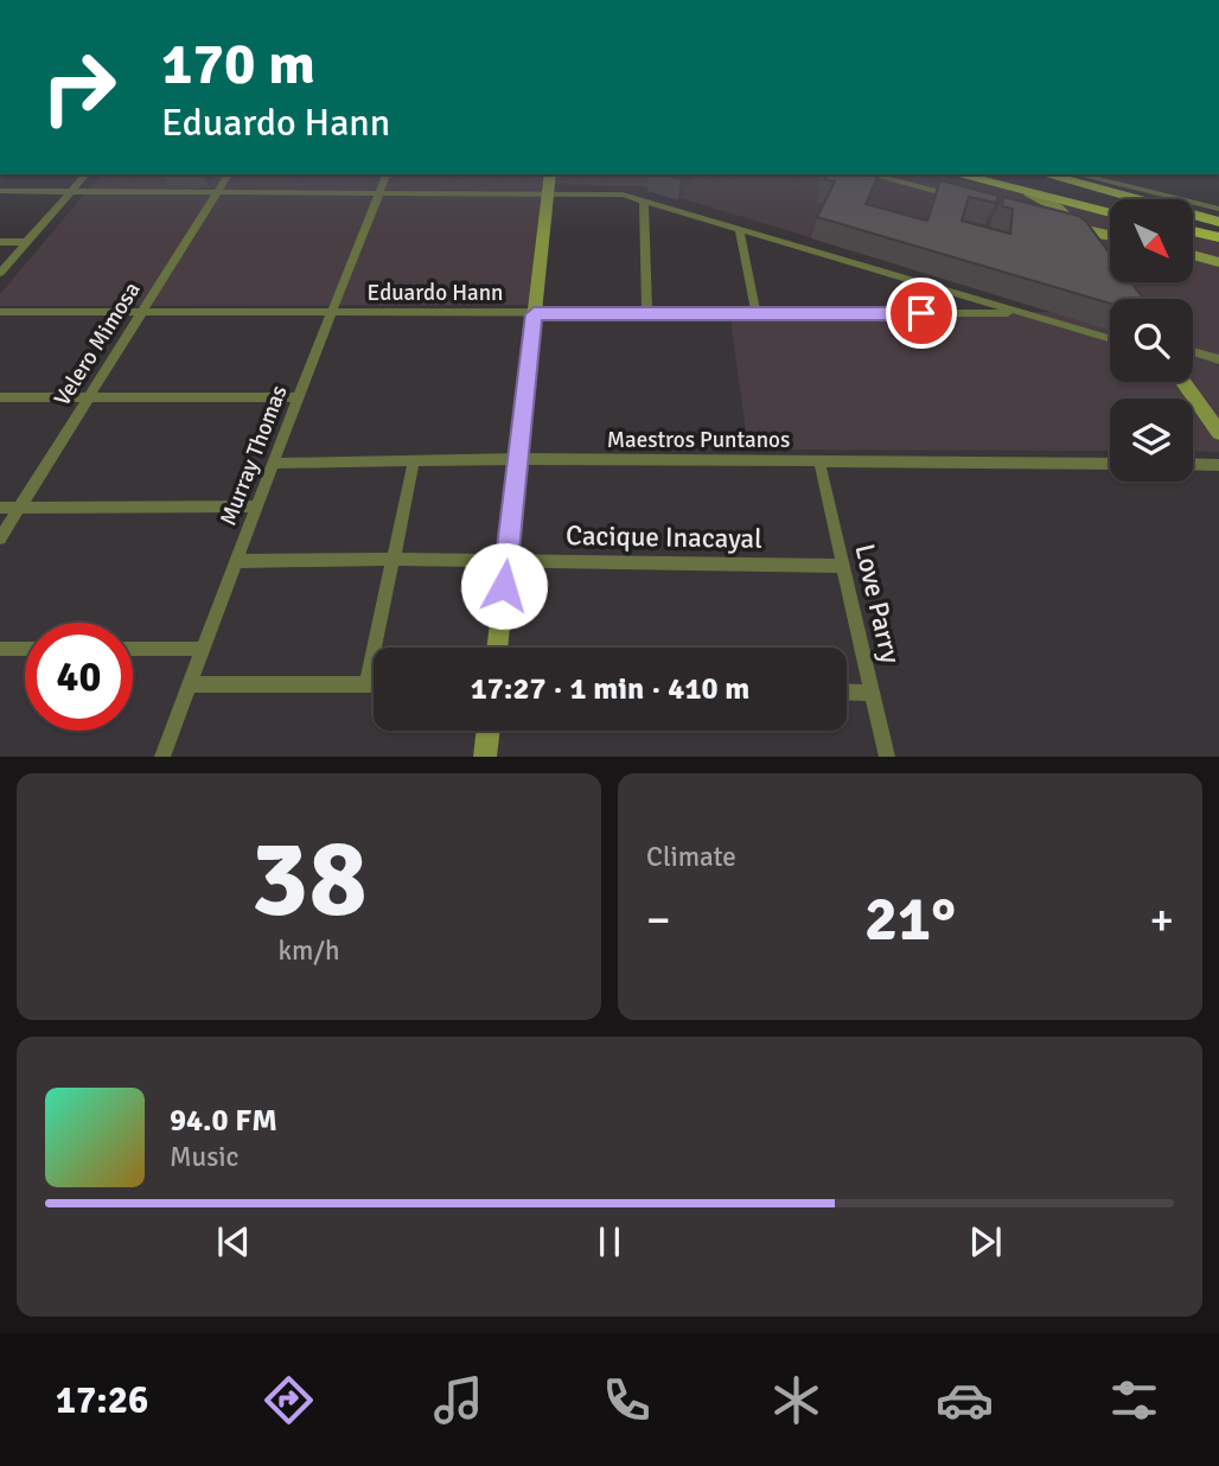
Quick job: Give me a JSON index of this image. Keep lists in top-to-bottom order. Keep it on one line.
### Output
{"streets":{"street":["Eduardo Hann","Velero Mimosa","Maestros Puntanos","Murray Thomas","Cacique Inacayal","Love Parry"]},"crossings":[["Eduardo Hann","Velero Mimosa"],["Eduardo Hann","Murray Thomas"],["Maestros Puntanos","Murray Thomas"],["Maestros Puntanos","Love Parry"],["Murray Thomas","Cacique Inacayal"],["Cacique Inacayal","Love Parry"]],"north":"bottom right","page":{"turn":["170 m","Eduardo Hann"],"limit":"40","trip":"17:27 · 1 min · 410 m","tile":[["38","km/h"],"Climate"],"heat":["−","21°","+"],"song":["94.0 FM","Music"],"tabs":"17:26"}}
